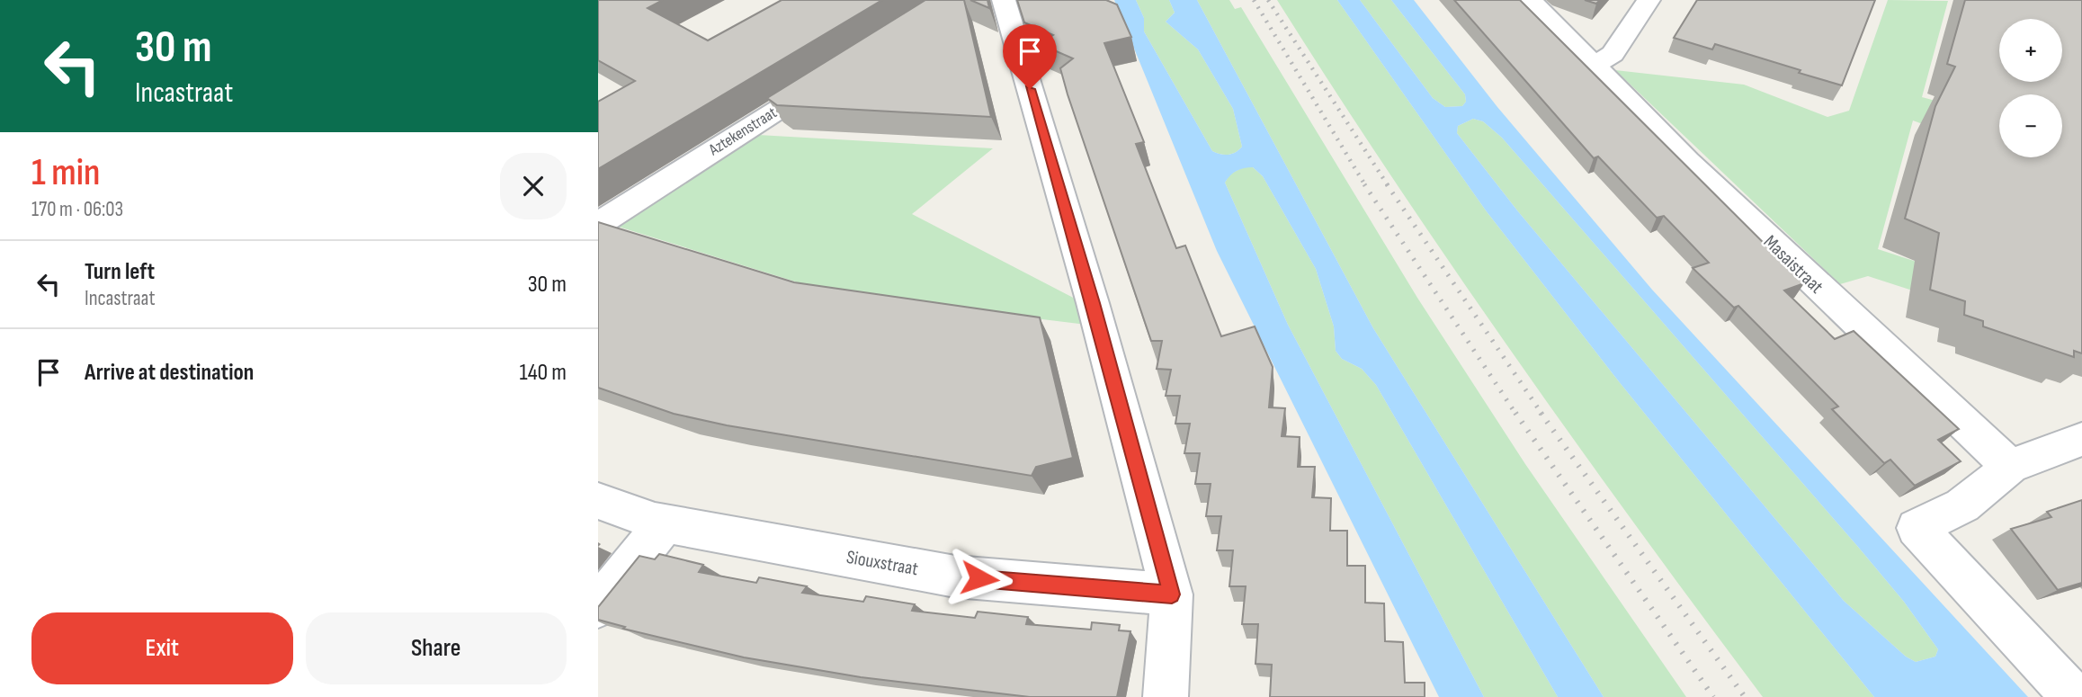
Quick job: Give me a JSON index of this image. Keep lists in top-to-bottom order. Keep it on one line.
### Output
{"streets":{"street":["Aztekenstraat","Masaistraat","Siouxstraat"]},"page":{"turn":["30 m","Incastraat"],"map_buttons":["+","−"],"heading":["1 min","170 m · 06:03"],"list":[{"name":"Turn left","note":"Incastraat","value":"30 m"},{"name":"Arrive at destination","value":"140 m"}],"buttons":["Exit","Share"]}}
